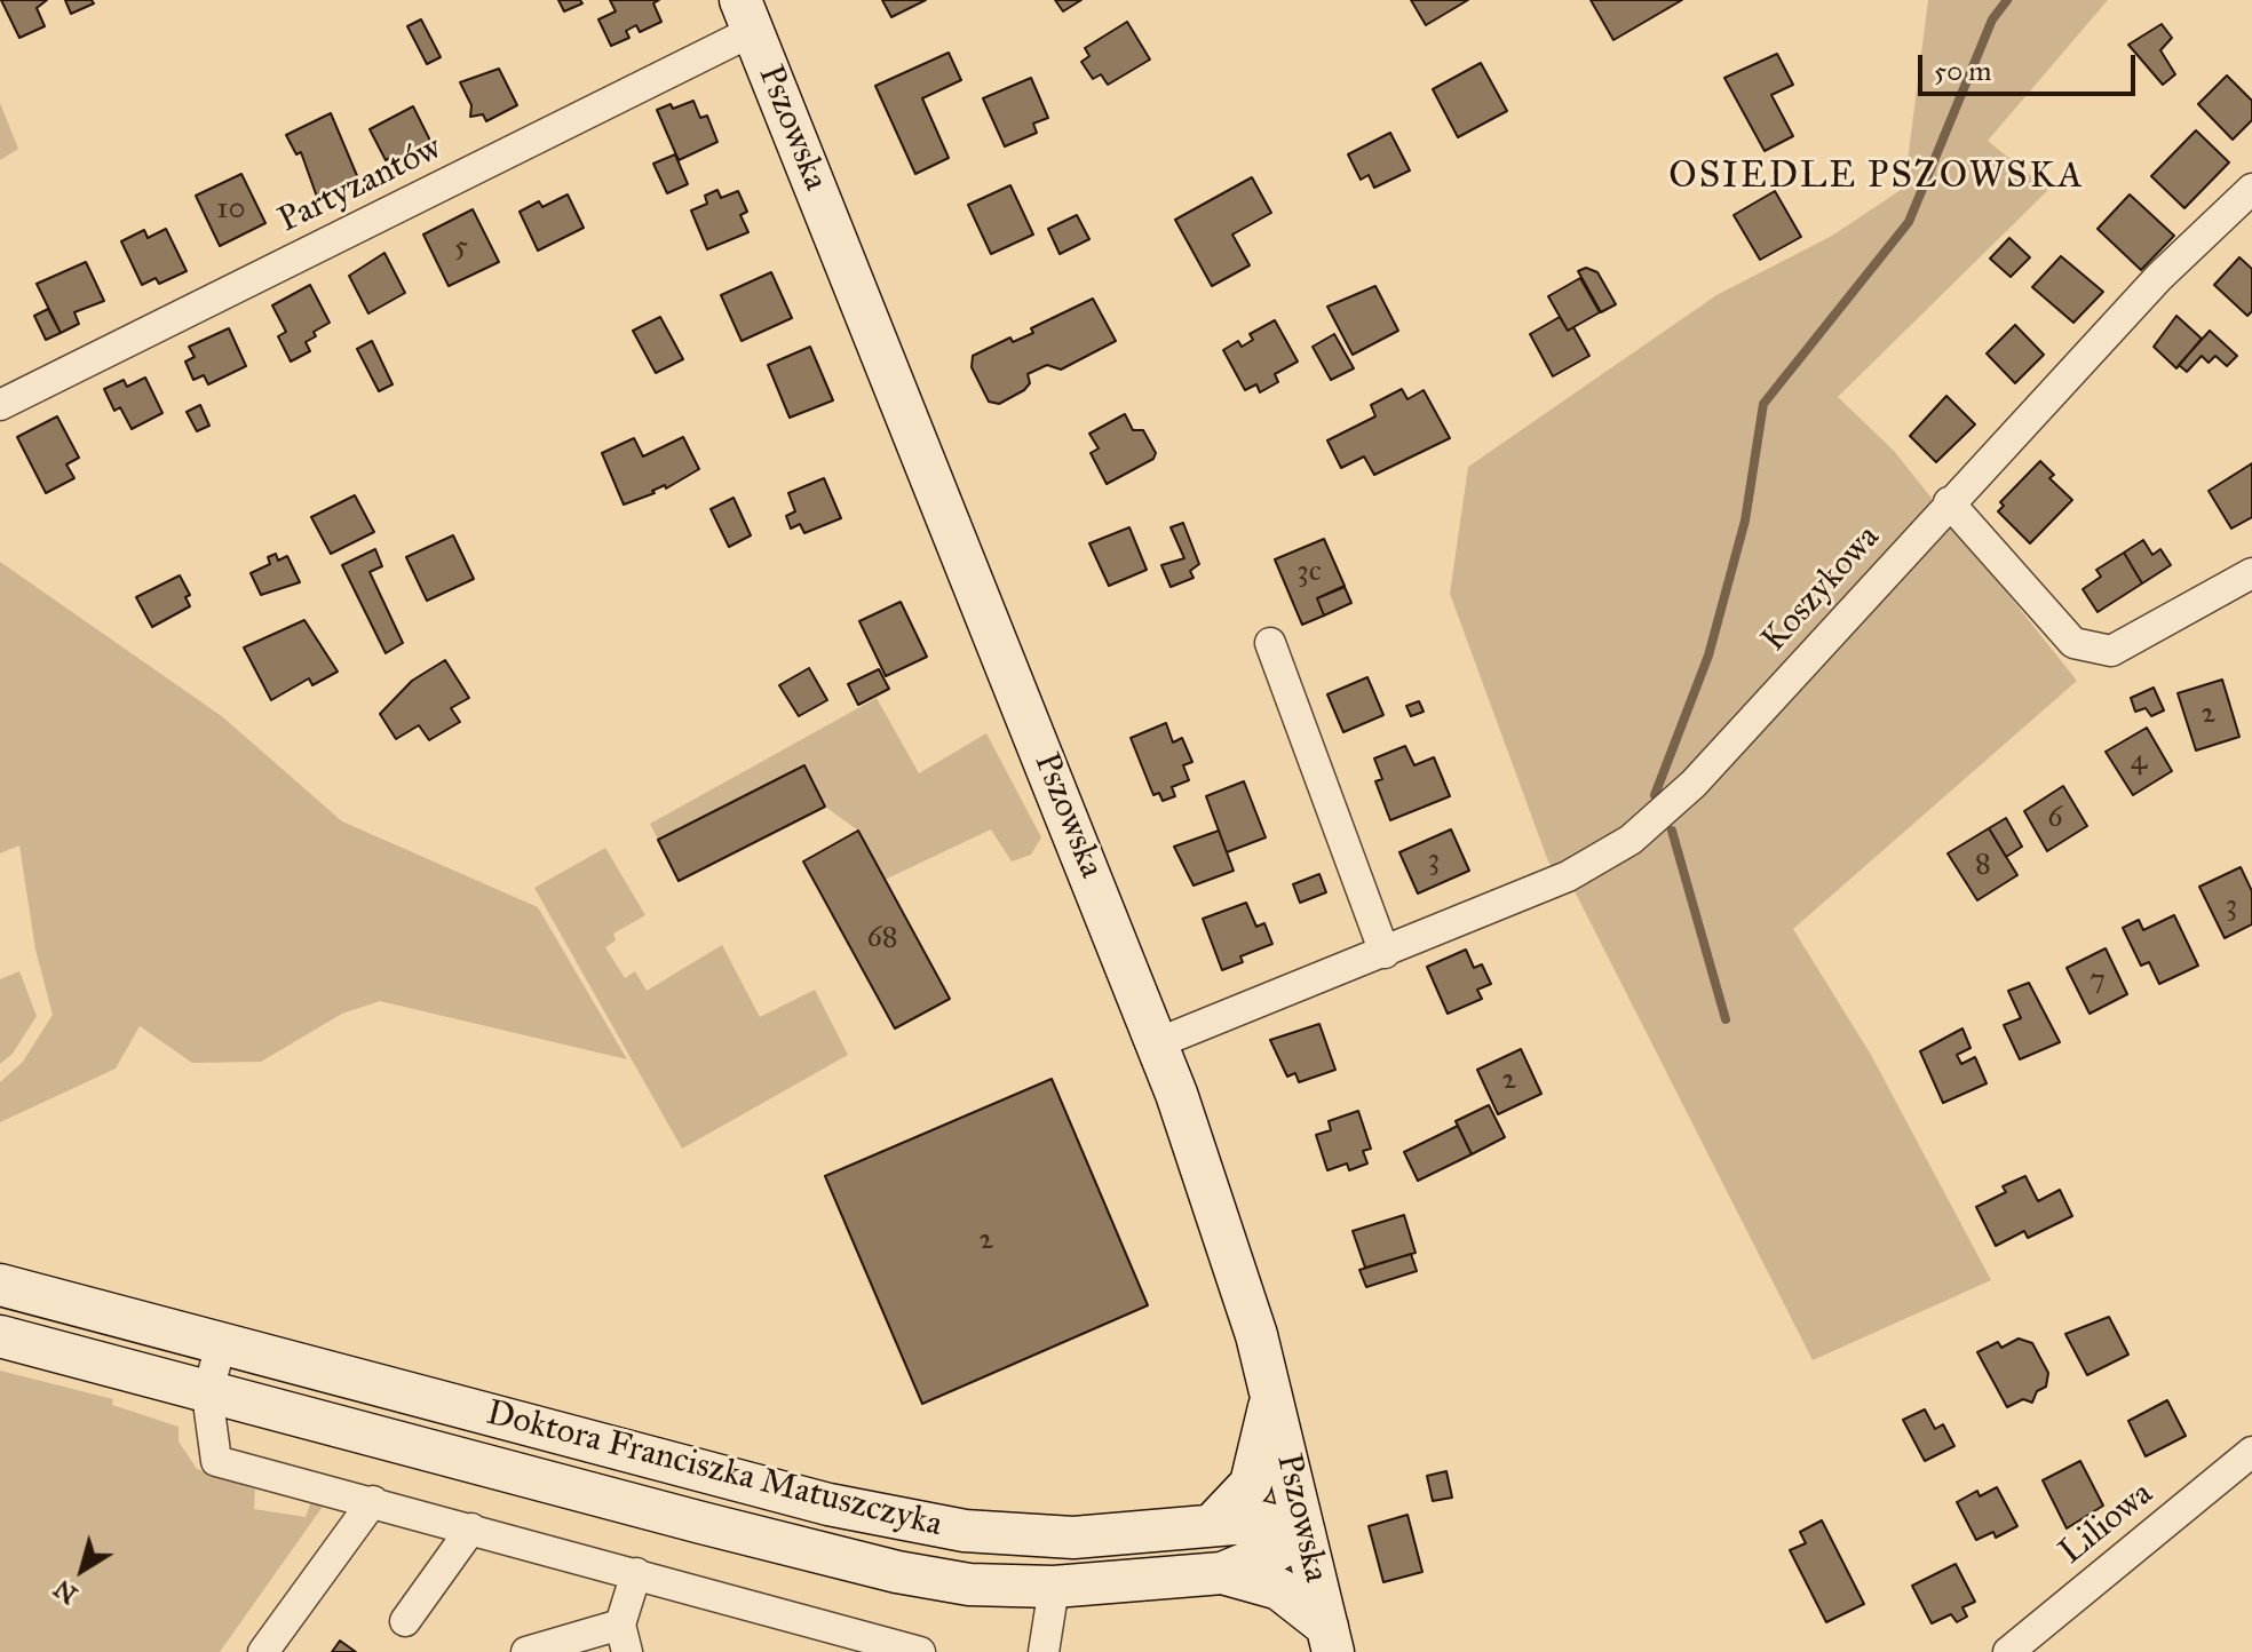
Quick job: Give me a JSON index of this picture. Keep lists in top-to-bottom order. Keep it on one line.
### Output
{"streets":{"main road":["Pszowska","Doktora Franciszka Matuszczyka"],"street":["Partyzantów","Koszykowa","Liliowa"]},"crossings":[["Pszowska","Partyzantów"],["Pszowska","Koszykowa"],["Pszowska","Doktora Franciszka Matuszczyka"]],"districts":["OSIEDLE PSZOWSKA"],"house_numbers":["10","5","3c","2","4","6","3","8","3","68","7","2","2"],"scale_bar":"50 m","north":"bottom left"}
